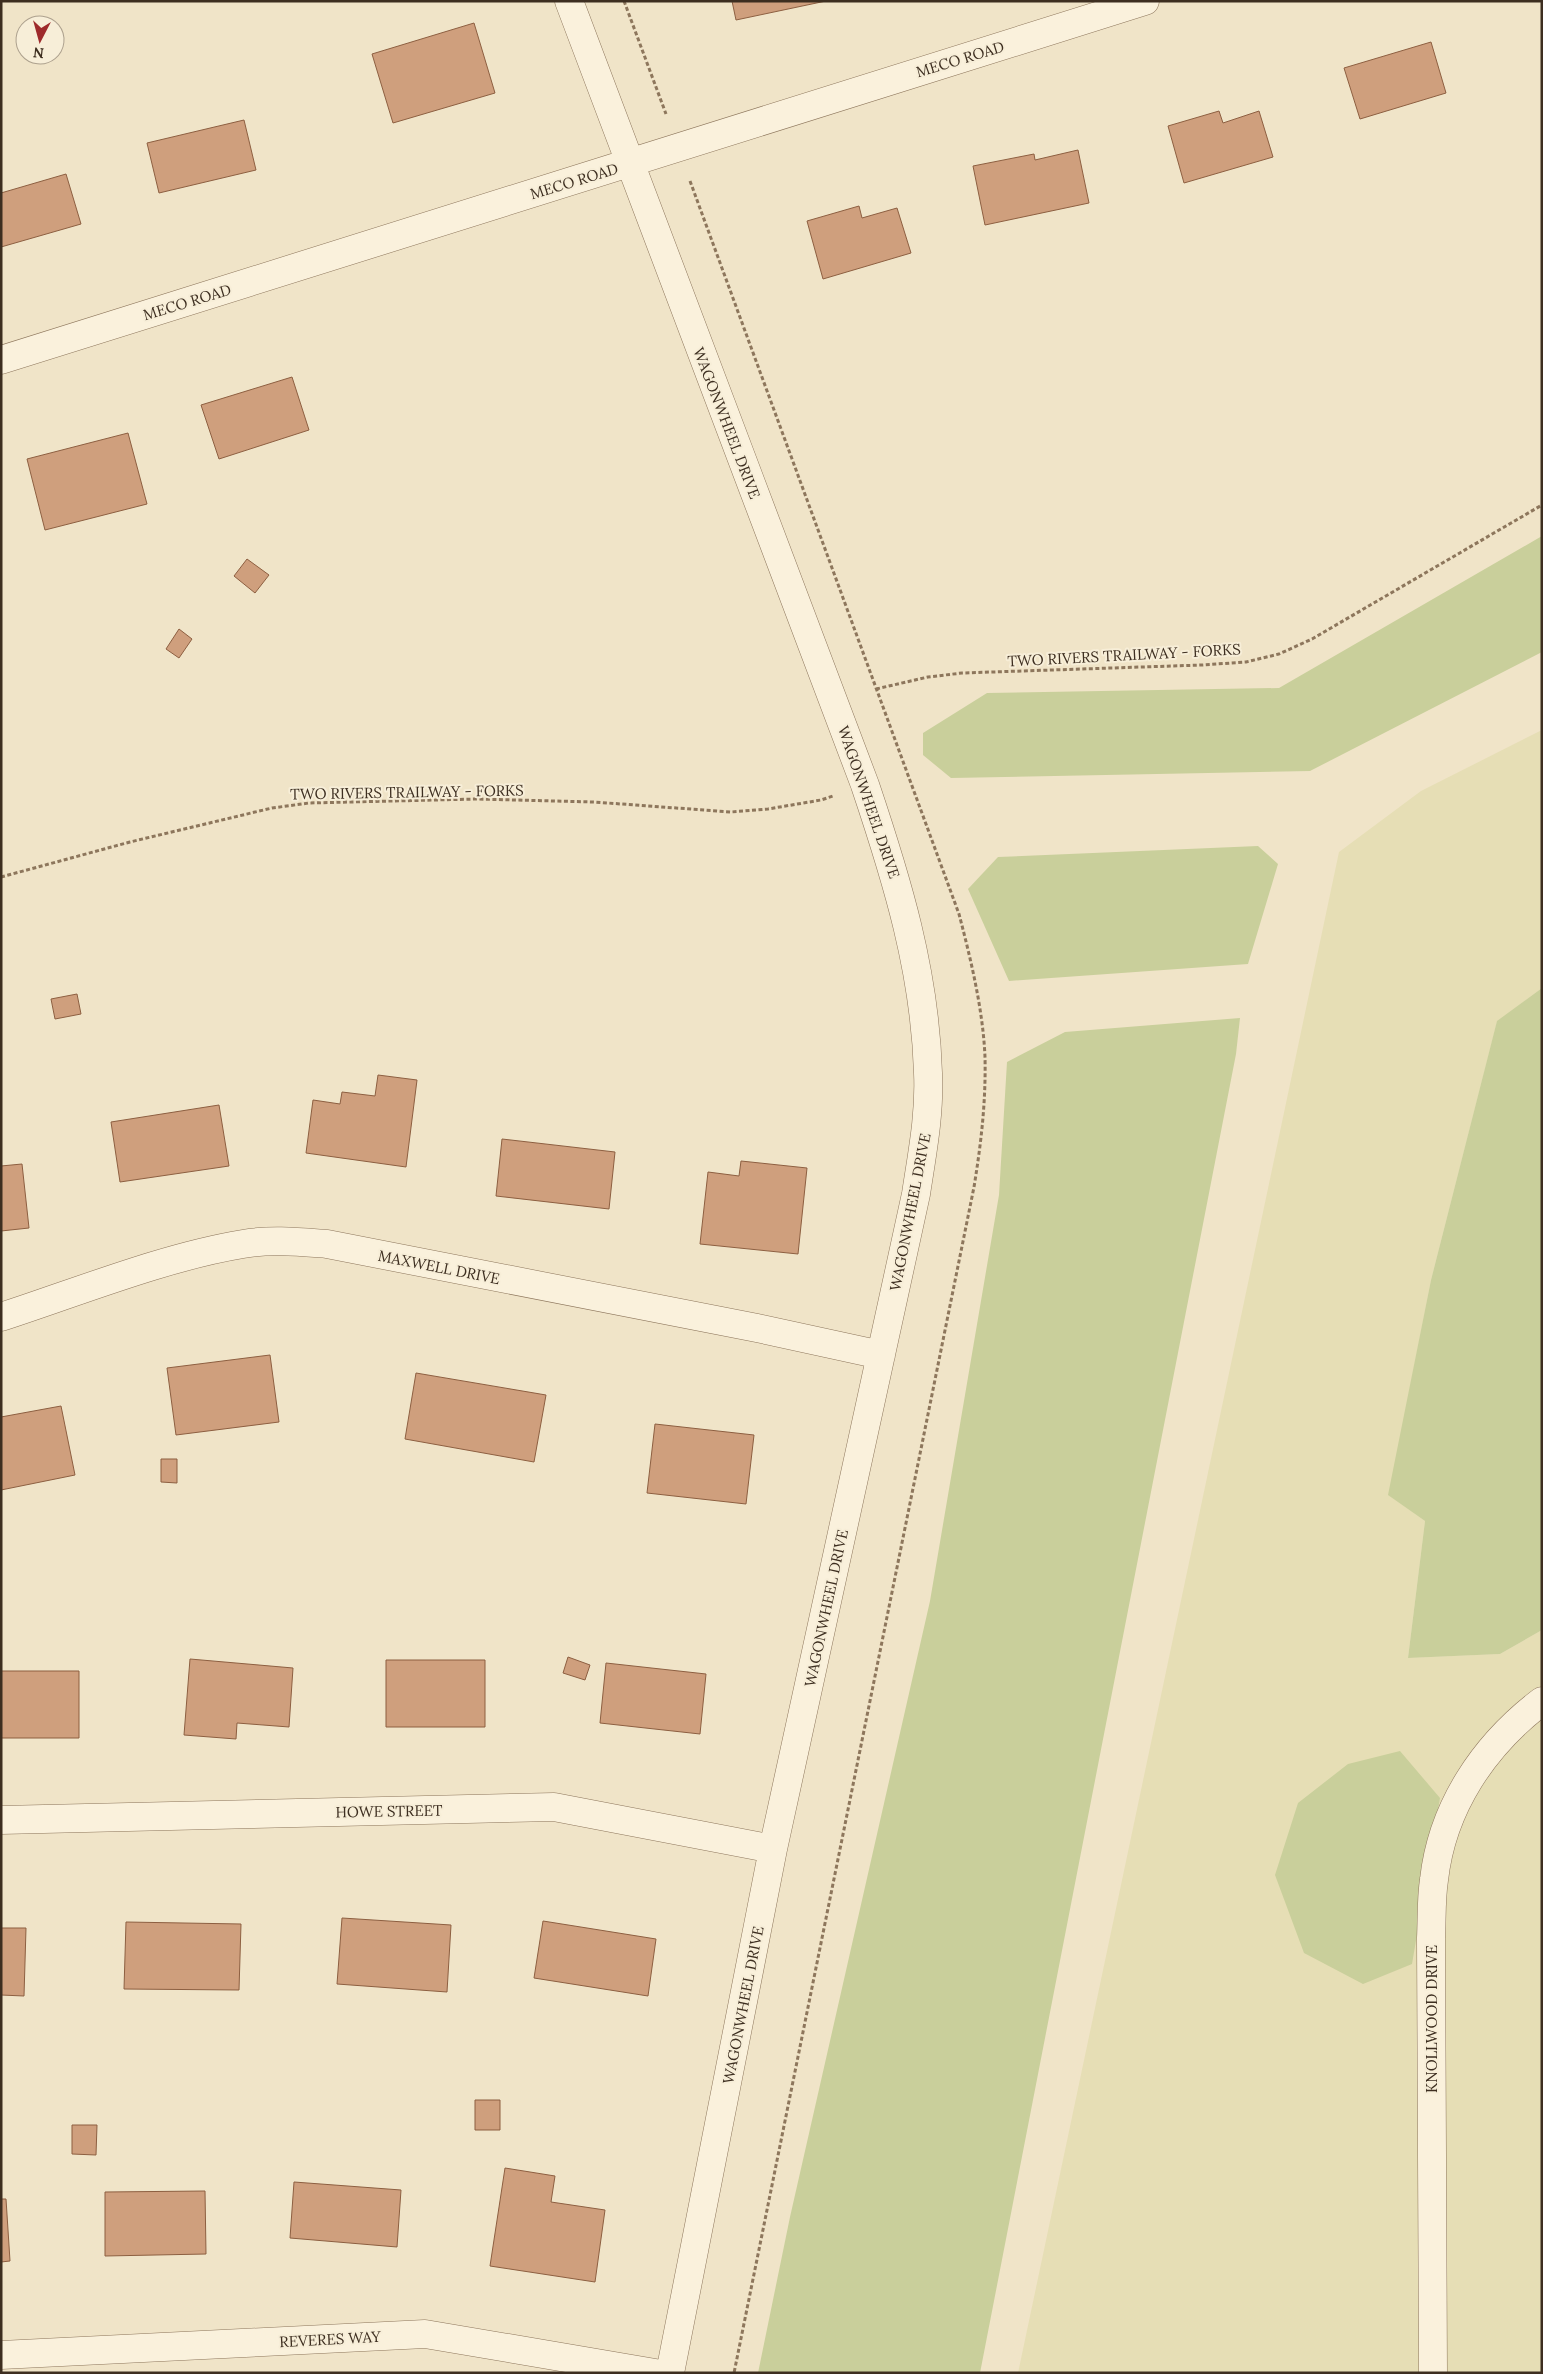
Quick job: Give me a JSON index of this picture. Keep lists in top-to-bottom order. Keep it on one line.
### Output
{"streets":{"street":["MECO ROAD","WAGONWHEEL DRIVE","MAXWELL DRIVE","HOWE STREET","KNOLLWOOD DRIVE","REVERES WAY"],"path":["TWO RIVERS TRAILWAY - FORKS"]},"crossings":[["MECO ROAD","WAGONWHEEL DRIVE"],["WAGONWHEEL DRIVE","MAXWELL DRIVE"],["WAGONWHEEL DRIVE","HOWE STREET"]],"north":"bottom"}
